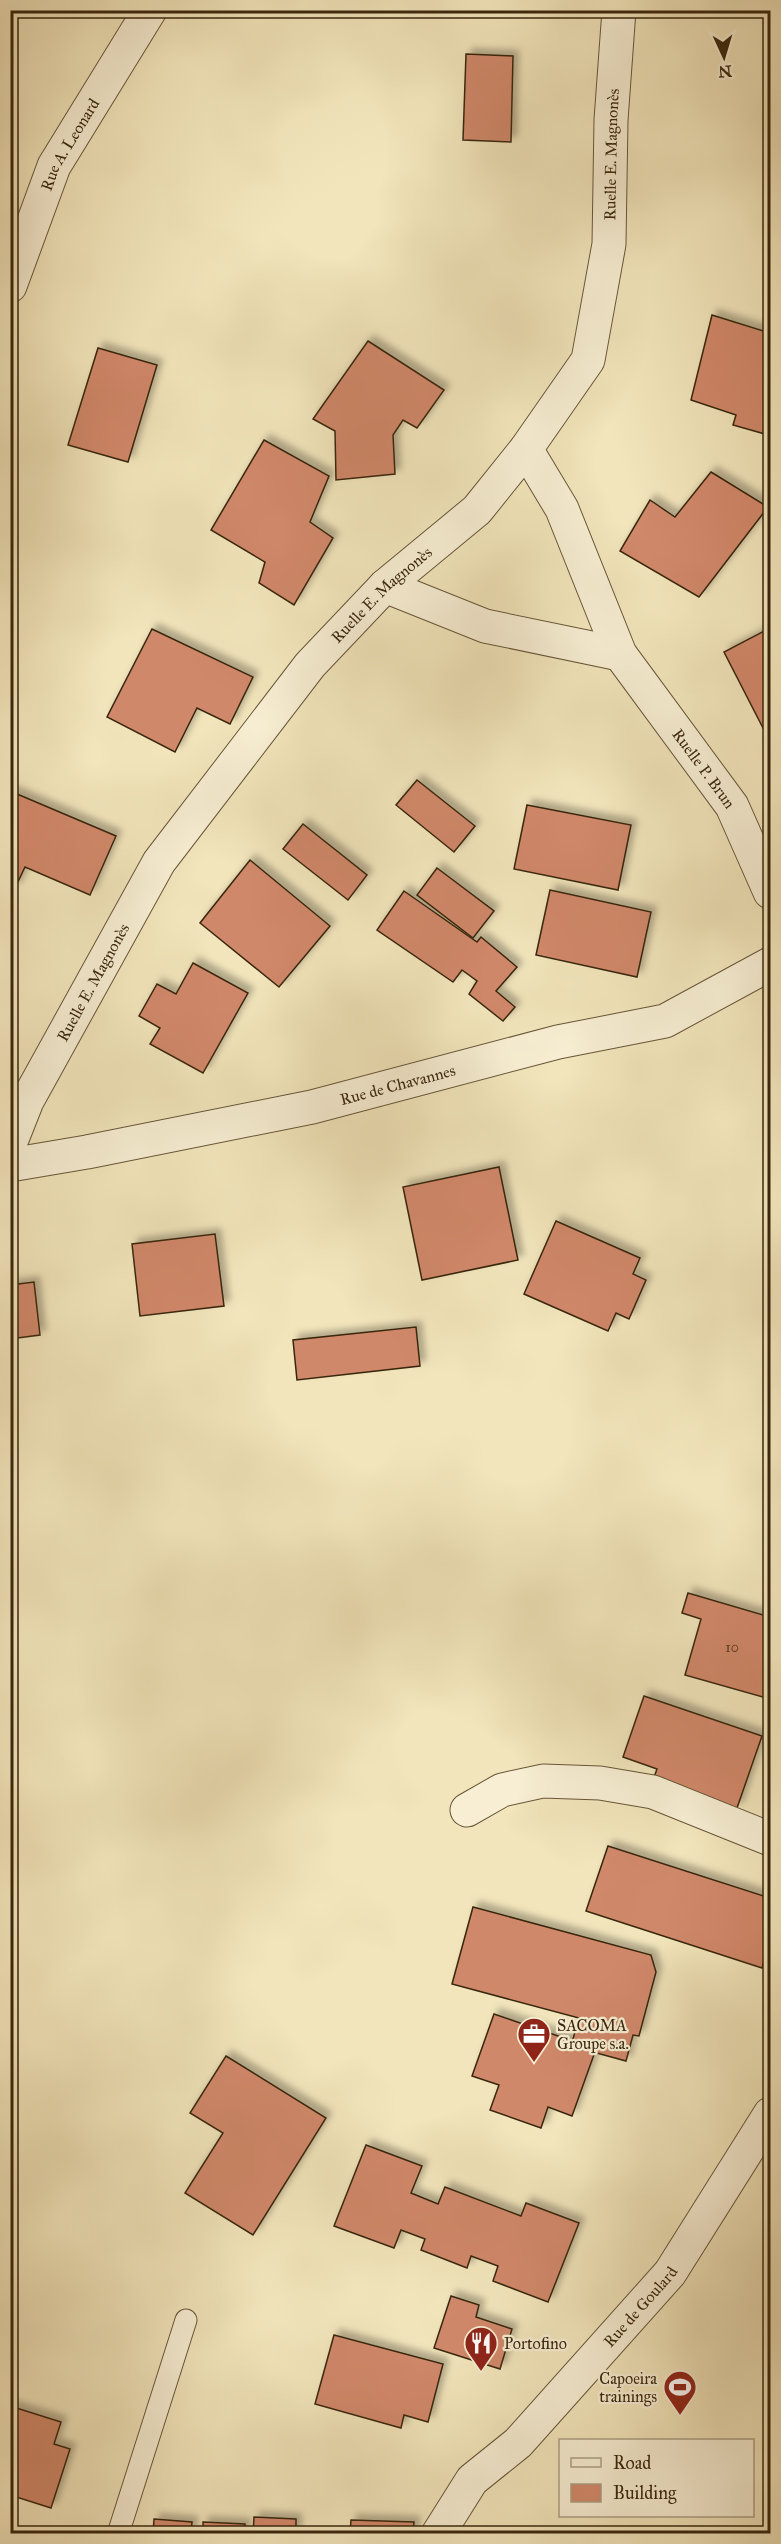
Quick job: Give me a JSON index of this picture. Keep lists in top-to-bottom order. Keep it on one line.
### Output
{"streets":{"street":["Rue A. Leonard","Ruelle E. Magnonès","Ruelle P. Brun","Rue de Chavannes","Rue de Goulard"]},"crossings":[["Ruelle E. Magnonès","Ruelle P. Brun"]],"places":{"office":["SACOMA Groupe s.a."],"restaurant":["Portofino"],"sports":["Capoeira trainings"]},"house_numbers":["10"],"legend":["Road","Building"],"north":"bottom"}
